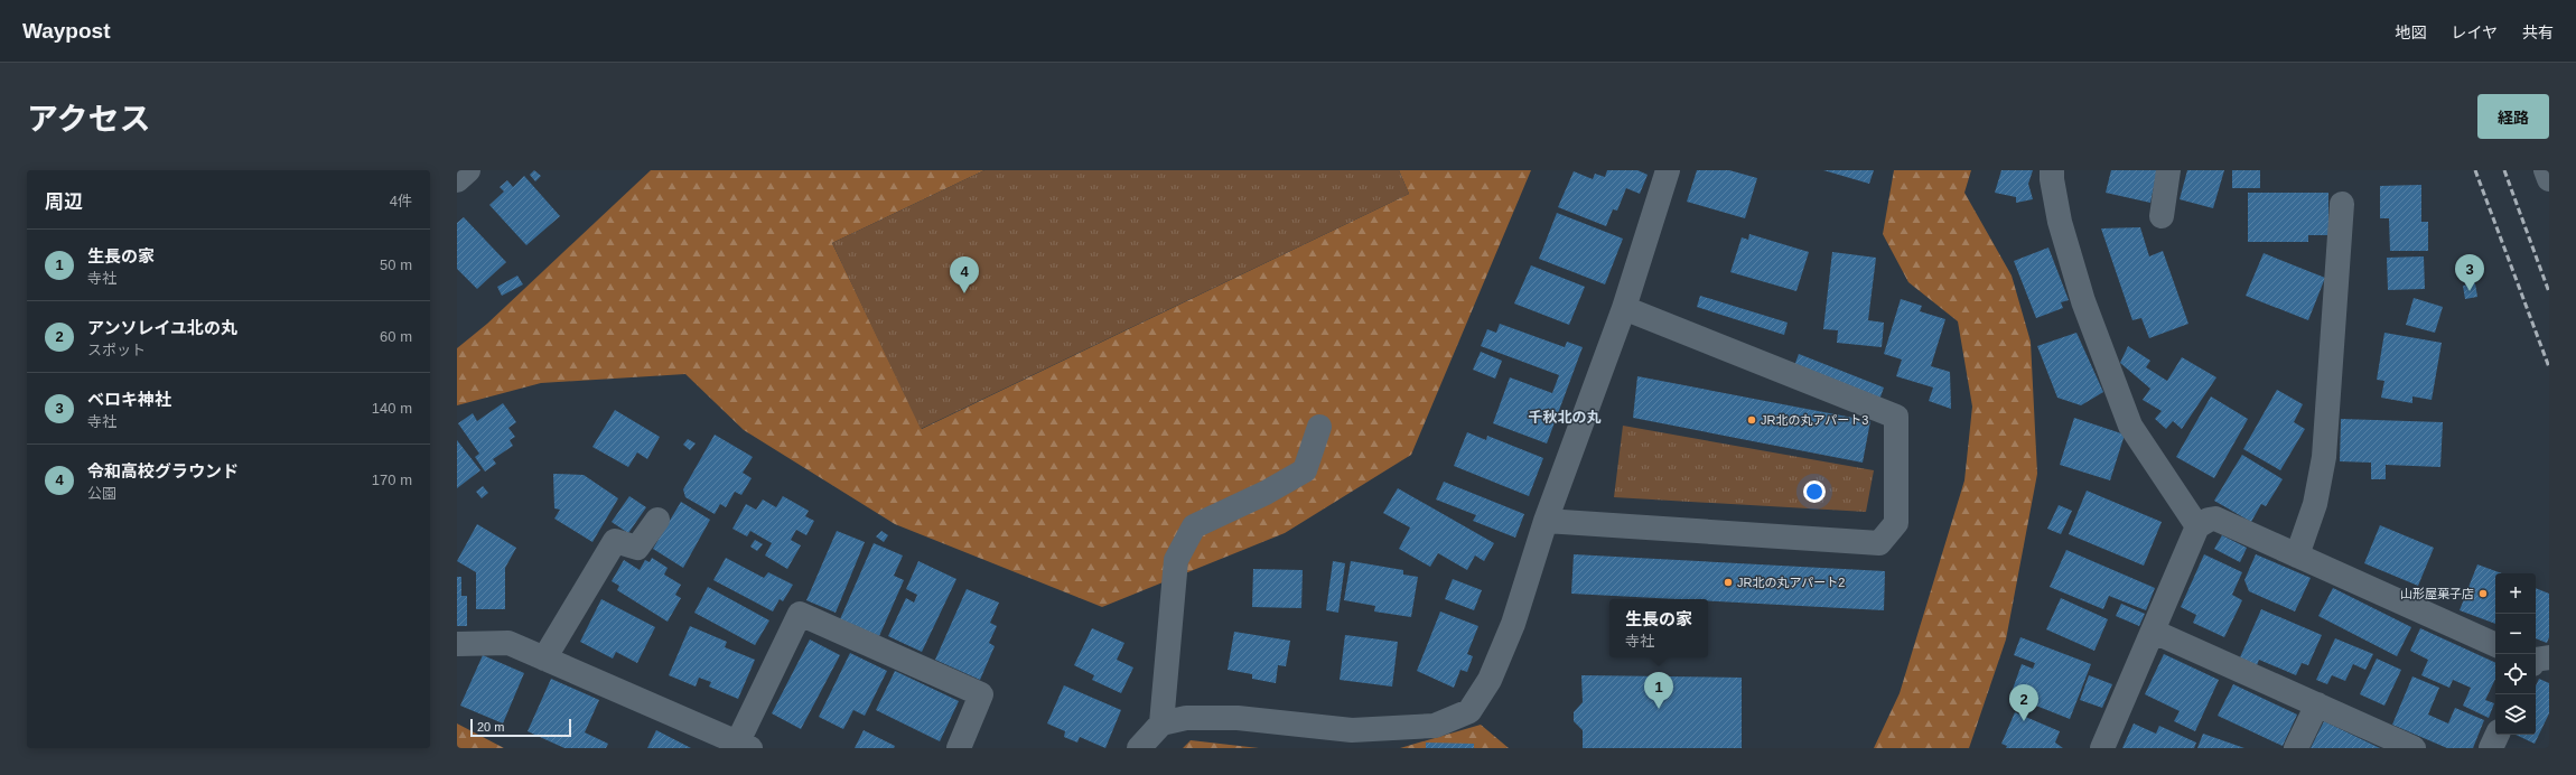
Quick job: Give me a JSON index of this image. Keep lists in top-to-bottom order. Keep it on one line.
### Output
{"districts":["千秋北の丸"],"places":["JR北の丸アパート3","JR北の丸アパート2","山形屋菓子店"],"scale_bar":"20 m","page":{"header":"Waypost","nav":["地図","レイヤ","共有"],"title":"アクセス","buttons":"経路","heading":["周辺","4件"],"list":[{"mark":"1","name":"生長の家","note":"寺社","value":"50 m"},{"mark":"2","name":"アンソレイユ北の丸","note":"スポット","value":"60 m"},{"mark":"3","name":"ベロキ神社","note":"寺社","value":"140 m"},{"mark":"4","name":"令和高校グラウンド","note":"公園","value":"170 m"}],"pins":["3","4","1","2"],"map_buttons":["+","−"],"popup":["生長の家","寺社"],"scale":"20 m"}}
